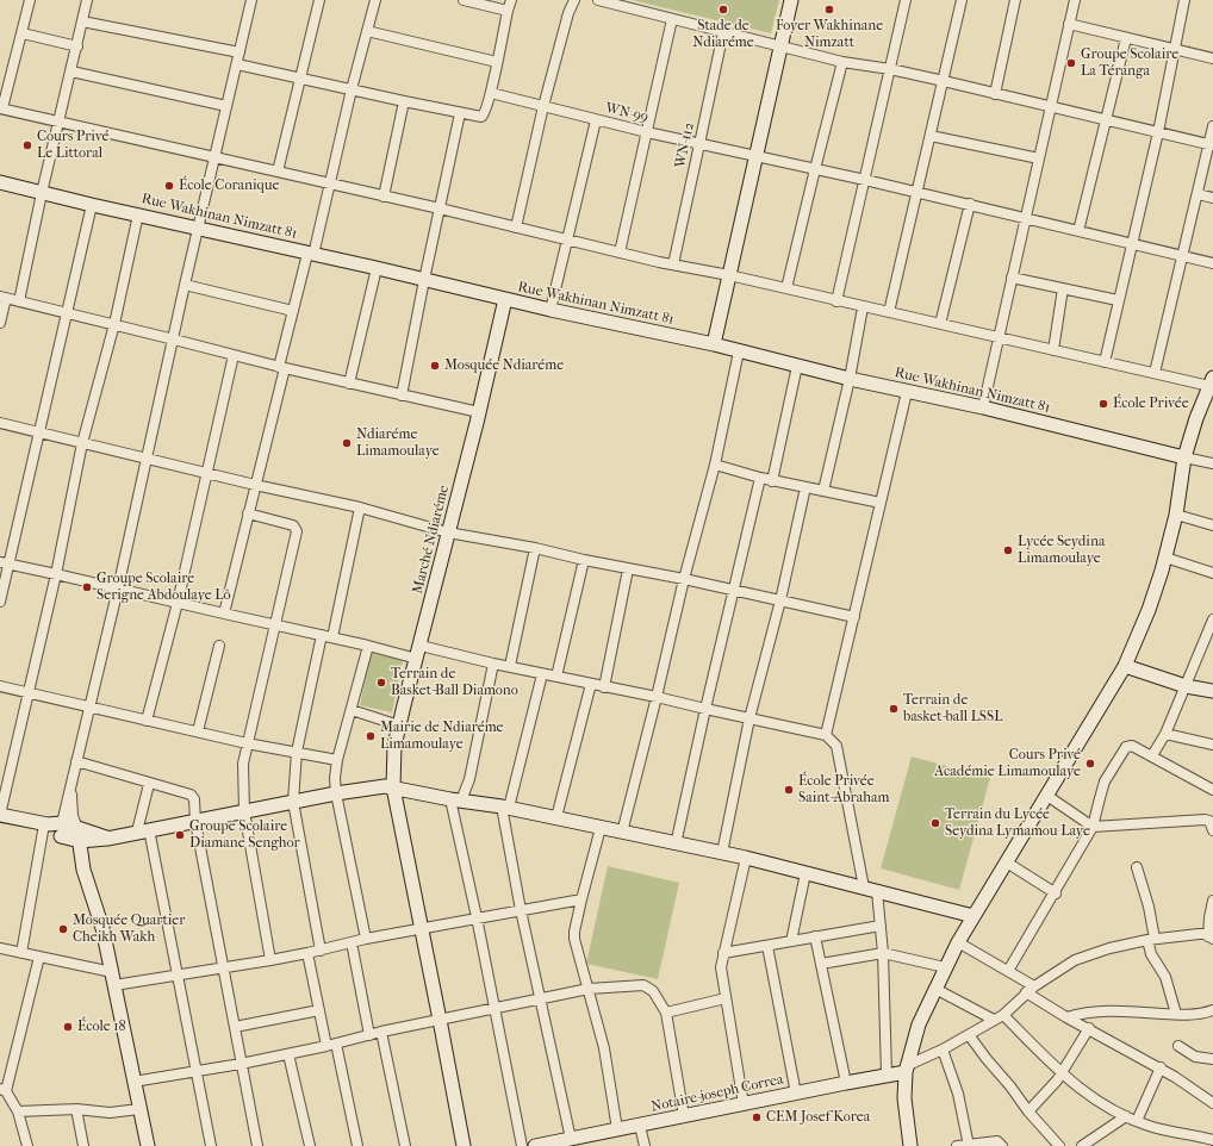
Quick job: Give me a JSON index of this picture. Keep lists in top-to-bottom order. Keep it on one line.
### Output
{"streets":{"street":["WN-99","WN-112","Rue Wakhinan Nimzatt 81","Marché Ndiaréme","Notaire-joseph Correa"]},"crossings":[["WN-99","WN-112"],["Rue Wakhinan Nimzatt 81","Marché Ndiaréme"]],"places":["Stade de Ndiaréme","Foyer Wakhinane Nimzatt","Groupe Scolaire La Téranga","Cours Privé Le Littoral","École Coranique","Mosquée Ndiaréme","École Privée","Ndiaréme Limamoulaye","Lycée Seydina Limamoulaye","Groupe Scolaire Serigne Abdoulaye Lô","Terrain de Basket-Ball Diamono","Terrain de basket-ball LSSL","Mairie de Ndiaréme Limamoulaye","Cours Privé Académie Limamoulaye","École Privée Saint-Abraham","Terrain du Lycée Seydina Lymamou Laye","Groupe Scolaire Diamane Senghor","Mosquée Quartier Cheikh Wakh","École 18","CEM Josef Korea"]}
